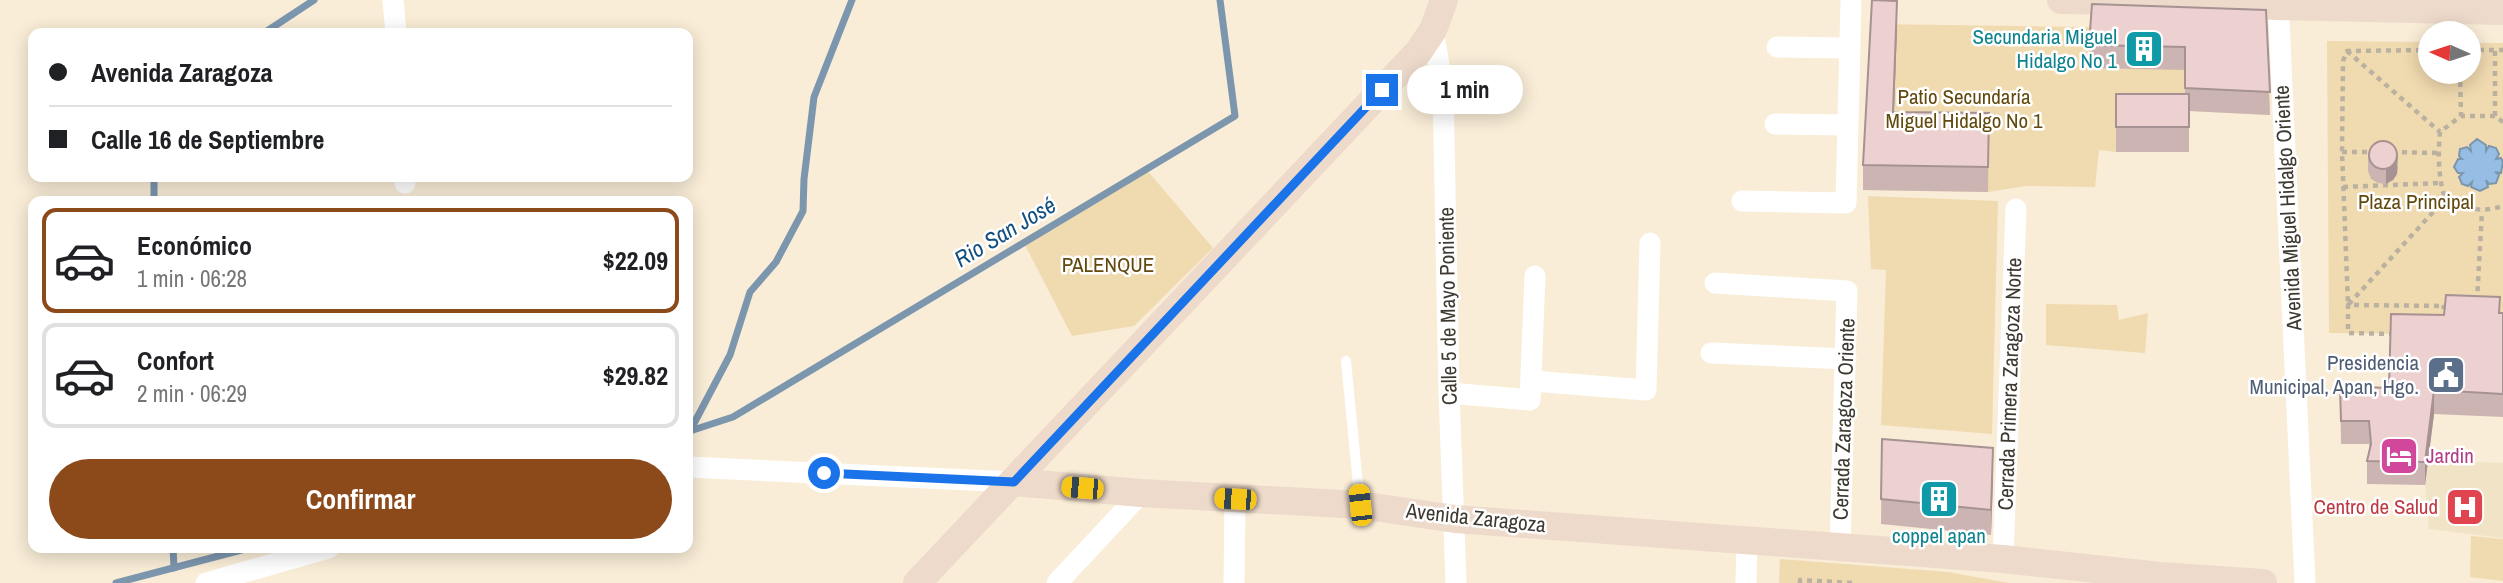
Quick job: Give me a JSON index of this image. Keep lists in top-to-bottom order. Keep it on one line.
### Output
{"streets":{"main road":["Avenida Zaragoza"],"street":["Avenida Miguel Hidalgo Oriente","Calle 5 de Mayo Poniente","Cerrada Primera Zaragoza Norte","Cerrada Zaragoza Oriente"]},"crossings":[["Calle 5 de Mayo Poniente","Avenida Zaragoza"],["Cerrada Primera Zaragoza Norte","Avenida Zaragoza"],["Cerrada Zaragoza Oriente","Avenida Zaragoza"]],"water":["Rio San José"],"parks":["Patio Secundaría Miguel Hidalgo No 1","Plaza Principal","PALENQUE"],"places":{"building":["Secundaria Miguel Hidalgo No 1","coppel apan"],"public building":["Presidencia Municipal, Apan, Hgo."],"hotel":["Jardin"],"hospital":["Centro de Salud"]},"north":"left","page":{"banner":["Avenida Zaragoza","Calle 16 de Septiembre"],"bubble":"1 min","list":[{"name":"Económico","note":"1 min · 06:28","value":"$22.09"},{"name":"Confort","note":"2 min · 06:29","value":"$29.82"}],"buttons":"Confirmar"}}
